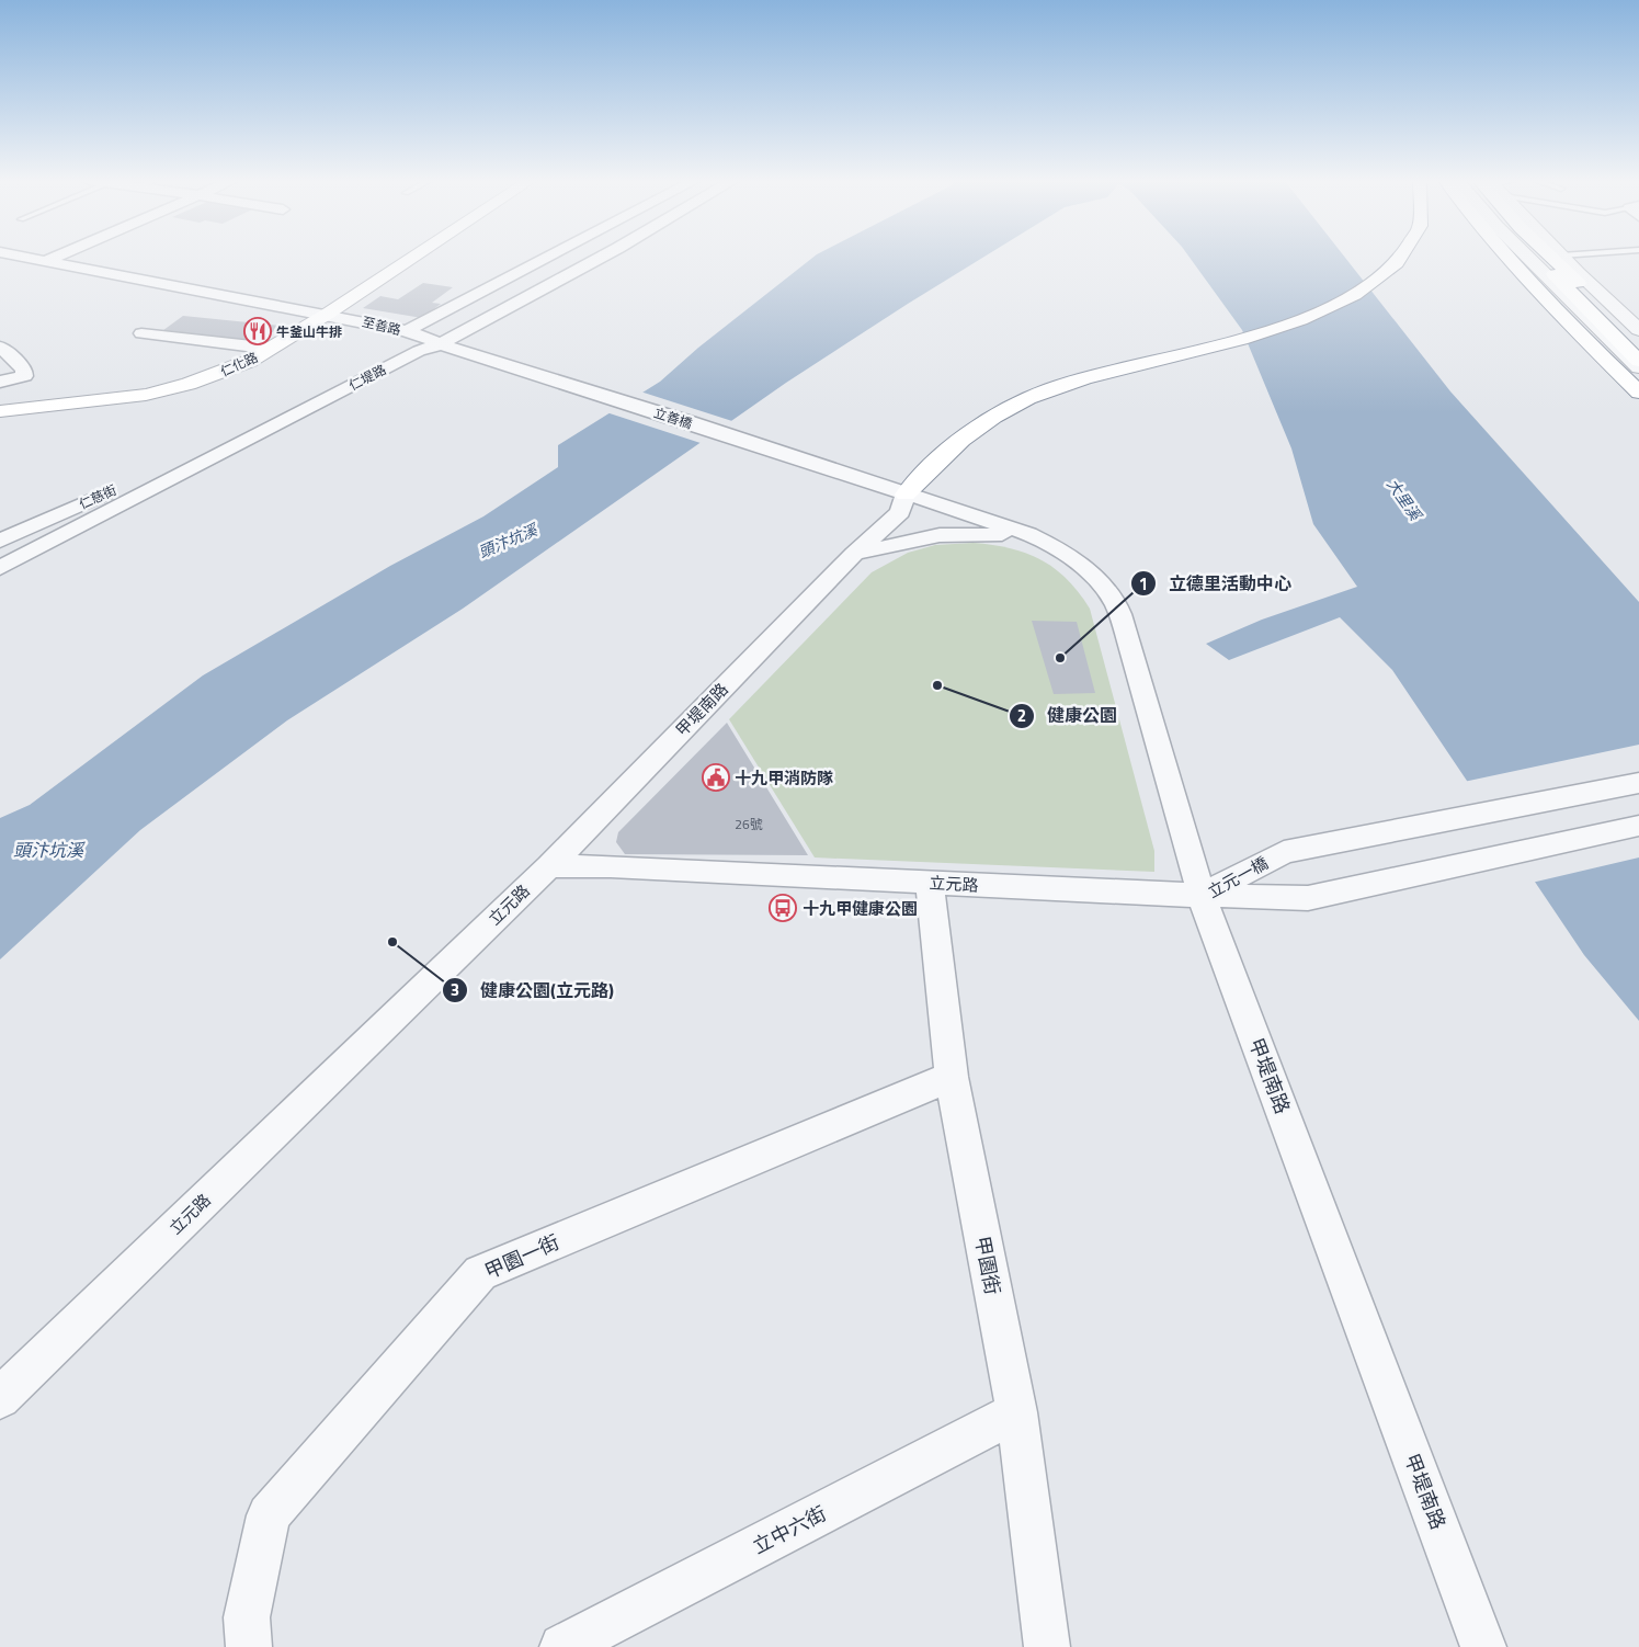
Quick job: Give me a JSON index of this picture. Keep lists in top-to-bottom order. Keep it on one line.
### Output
{"streets":{"main road":["仁化路"],"street":["至善路","仁堤路","立善橋","仁慈街","甲堤南路","立元一橋","立元路","甲園一街","甲園街","立中六街"]},"crossings":[["至善路","仁化路"],["至善路","仁堤路"],["至善路","立善橋"],["仁堤路","立善橋"],["仁堤路","仁慈街"],["立善橋","甲堤南路"],["甲堤南路","立元一橋"],["甲堤南路","立元路"],["立元一橋","立元路"],["立元路","甲園街"],["甲園一街","甲園街"],["甲園街","立中六街"]],"water":["大里溪","頭汴坑溪"],"places":{"restaurant":["牛釜山牛排"],"other":["立德里活動中心","健康公園","健康公園(立元路)"],"public building":["十九甲消防隊"],"bus stop":["十九甲健康公園"]},"house_numbers":["26號"]}
